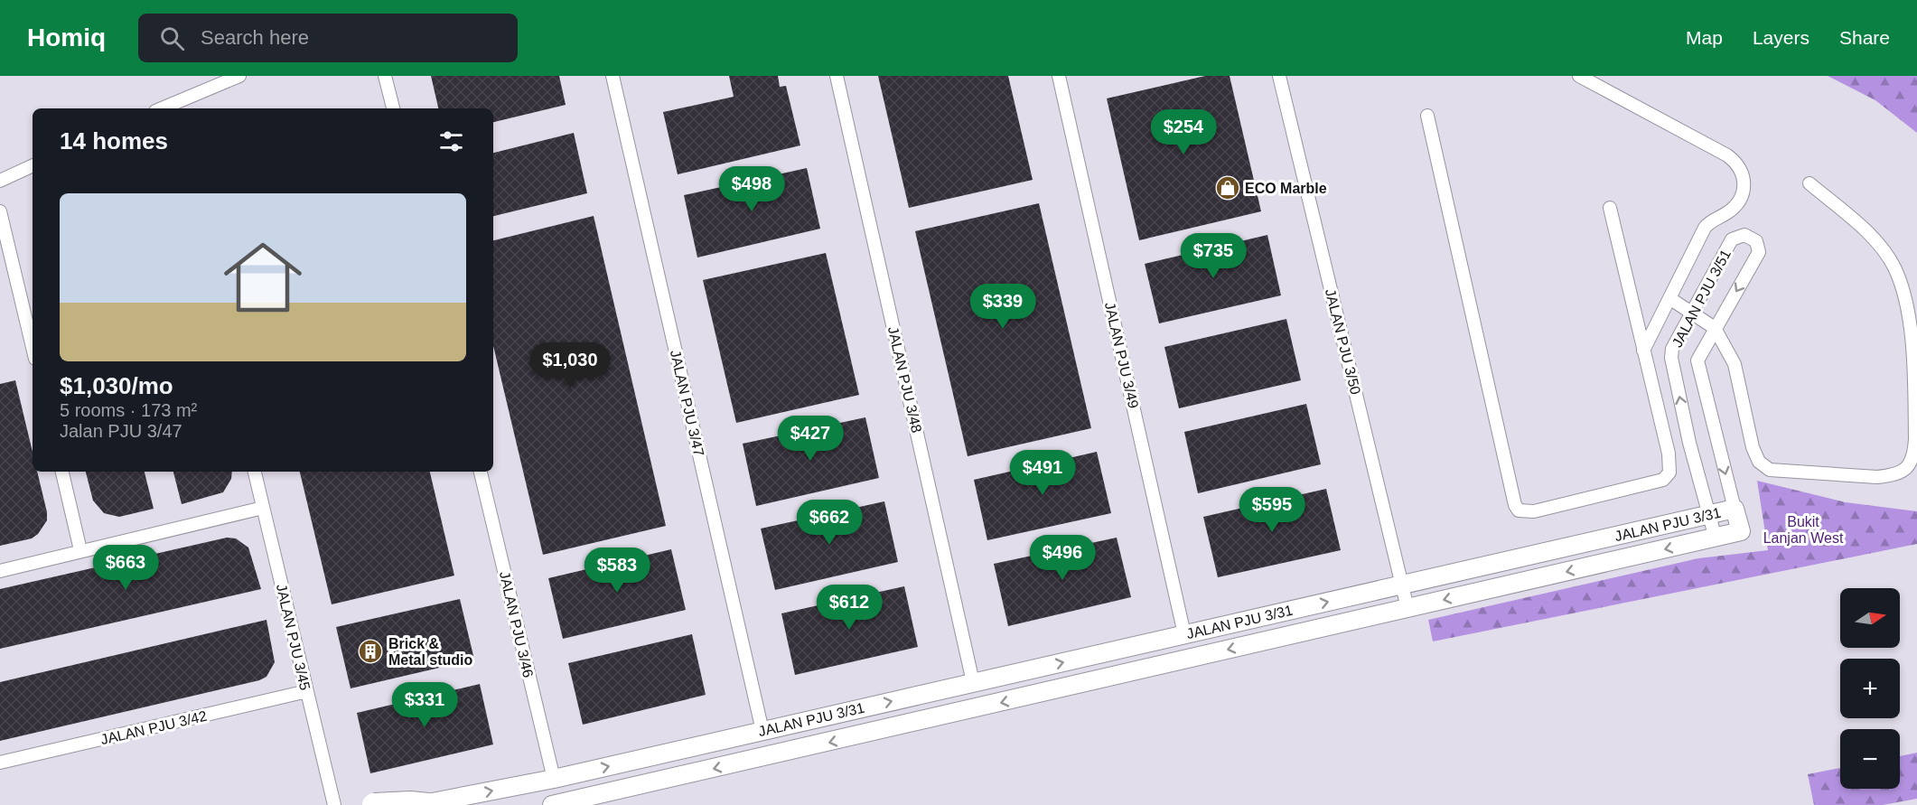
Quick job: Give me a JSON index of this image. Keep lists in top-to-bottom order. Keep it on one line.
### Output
{"streets":{"street":["JALAN PJU 3/51","JALAN PJU 3/50","JALAN PJU 3/49","JALAN PJU 3/48","JALAN PJU 3/47","JALAN PJU 3/31","JALAN PJU 3/46","JALAN PJU 3/45","JALAN PJU 3/42"]},"crossings":[["JALAN PJU 3/51","JALAN PJU 3/31"],["JALAN PJU 3/50","JALAN PJU 3/31"],["JALAN PJU 3/49","JALAN PJU 3/31"],["JALAN PJU 3/48","JALAN PJU 3/31"],["JALAN PJU 3/47","JALAN PJU 3/31"],["JALAN PJU 3/31","JALAN PJU 3/46"],["JALAN PJU 3/45","JALAN PJU 3/42"]],"parks":["Bukit Lanjan West"],"places":{"shop":["ECO Marble"],"building":["Brick & Metal studio"]},"north":"right","page":{"header":"Homiq","search":"Search here","nav":["Map","Layers","Share"],"heading":"14 homes","price":["$254","$498","$735","$339","$1,030","$427","$491","$595","$662","$496","$663","$583","$612","$331"],"list":[{"name":"$1,030/mo","note":"5 rooms · 173 m² · Jalan PJU 3/47"}],"map_buttons":["+","−"]}}
